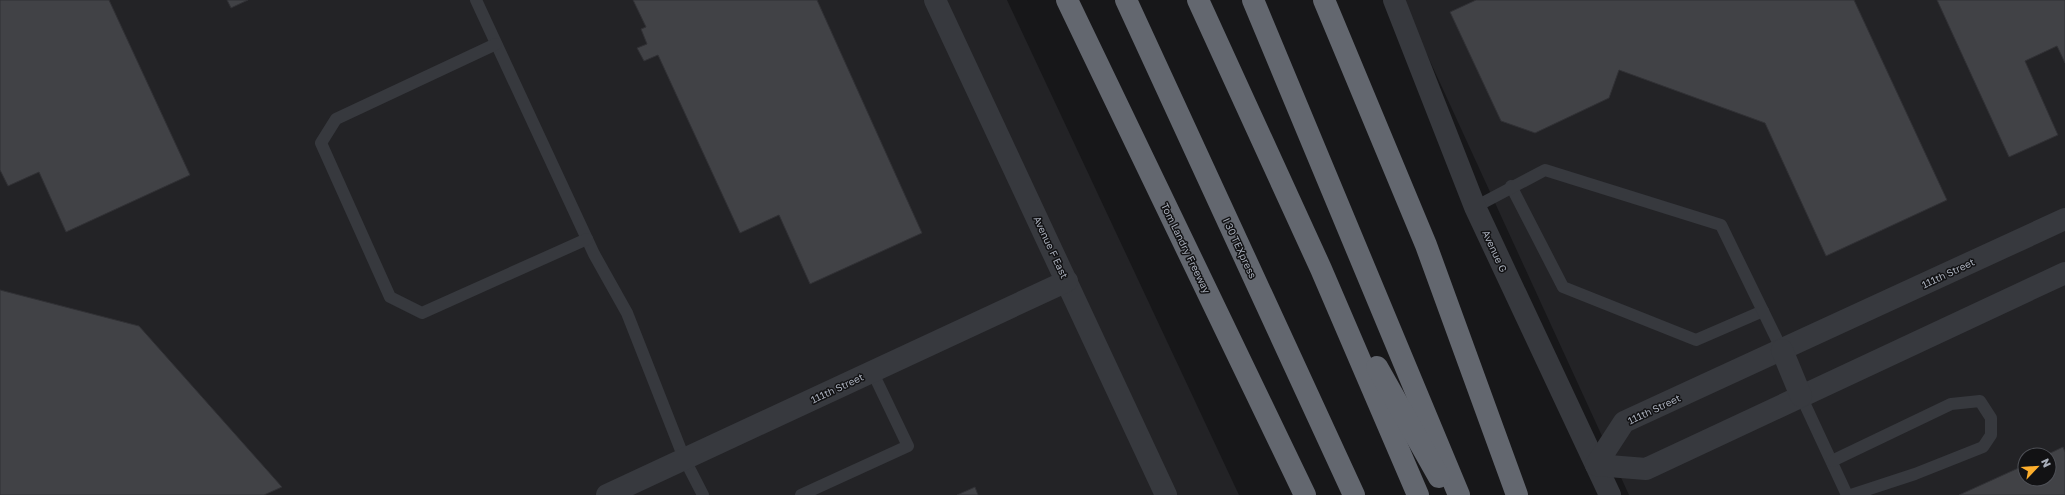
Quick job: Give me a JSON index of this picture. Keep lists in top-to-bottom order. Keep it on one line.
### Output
{"streets":{"highway":["Tom Landry Freeway","I 30 TEXpress"],"street":["Avenue F East","Avenue G","111th Street"]},"crossings":[["Avenue F East","111th Street"],["Avenue G","111th Street"]],"north":"top right"}
